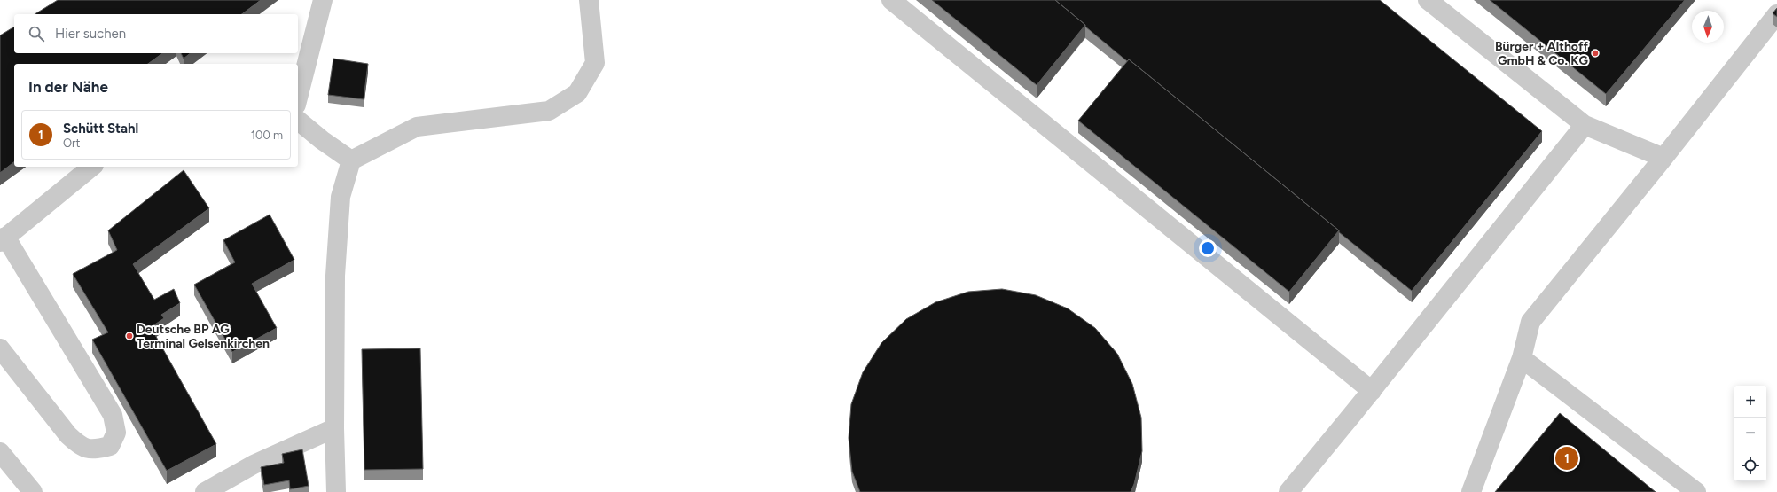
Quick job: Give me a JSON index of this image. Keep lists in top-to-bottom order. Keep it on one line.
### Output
{"places":["Bürger + Althoff GmbH & Co. KG","Deutsche BP AG Terminal Gelsenkirchen"],"north":"bottom","page":{"search":"Hier suchen","heading":"In der Nähe","list":[{"mark":"1","name":"Schütt Stahl","note":"Ort","value":"100 m"}],"map_buttons":["+","−"],"pins":"1"}}
